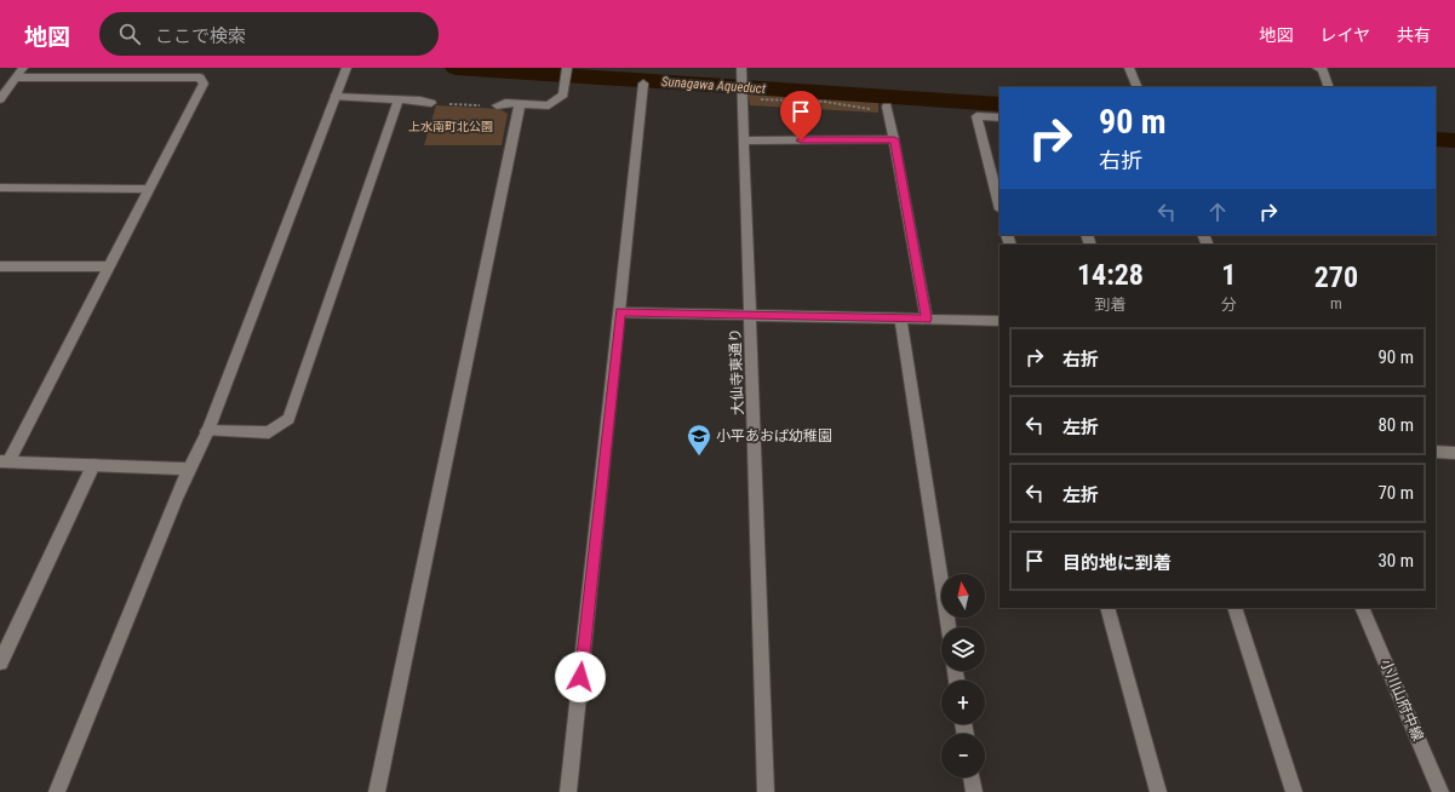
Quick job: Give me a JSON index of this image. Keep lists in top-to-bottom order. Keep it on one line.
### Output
{"streets":{"street":["大仙寺東通り","小川山府中線"]},"water":["Sunagawa Aqueduct"],"parks":["上水南町北公園"],"places":{"school or university":["小平あおば幼稚園"]},"north":"top","page":{"header":"地図","search":"ここで検索","nav":["地図","レイヤ","共有"],"turn":["90 m","右折"],"eta":["14:28","到着","1","分","270","m"],"list":[{"name":"右折","value":"90 m"},{"name":"左折","value":"80 m"},{"name":"左折","value":"70 m"},{"name":"目的地に到着","value":"30 m"}],"map_buttons":["+","−"]}}
